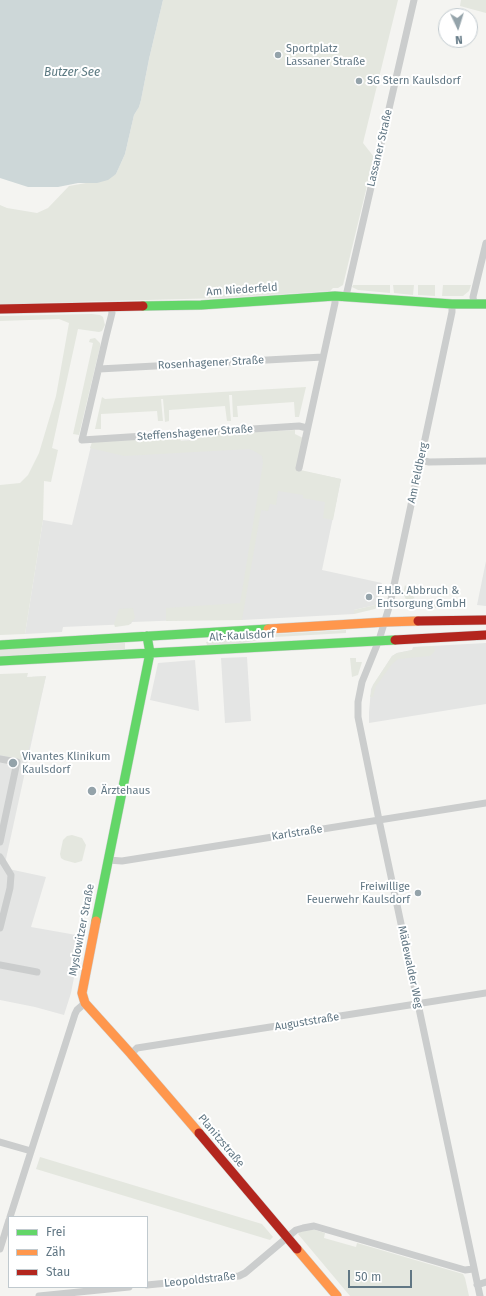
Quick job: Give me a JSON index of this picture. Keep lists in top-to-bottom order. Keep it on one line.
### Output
{"streets":{"street":["Lassaner Straße","Am Niederfeld","Rosenhagener Straße","Steffenshagener Straße","Am Feldberg","Alt-Kaulsdorf","Karlstraße","Myslowitzer Straße","Mädewalder Weg","Auguststraße","Planitzstraße","Leopoldstraße"]},"crossings":[["Lassaner Straße","Am Niederfeld"],["Am Niederfeld","Am Feldberg"],["Rosenhagener Straße","Steffenshagener Straße"],["Am Feldberg","Alt-Kaulsdorf"],["Am Feldberg","Mädewalder Weg"],["Alt-Kaulsdorf","Myslowitzer Straße"],["Alt-Kaulsdorf","Mädewalder Weg"],["Karlstraße","Myslowitzer Straße"],["Karlstraße","Mädewalder Weg"],["Myslowitzer Straße","Planitzstraße"],["Mädewalder Weg","Auguststraße"],["Mädewalder Weg","Leopoldstraße"],["Auguststraße","Planitzstraße"],["Planitzstraße","Leopoldstraße"]],"water":["Butzer See"],"places":["Sportplatz Lassaner Straße","SG Stern Kaulsdorf","F.H.B. Abbruch & Entsorgung GmbH","Vivantes Klinikum Kaulsdorf","Ärztehaus","Freiwillige Feuerwehr Kaulsdorf"],"legend":["Frei","Zäh","Stau"],"scale_bar":"50 m","north":"bottom"}
